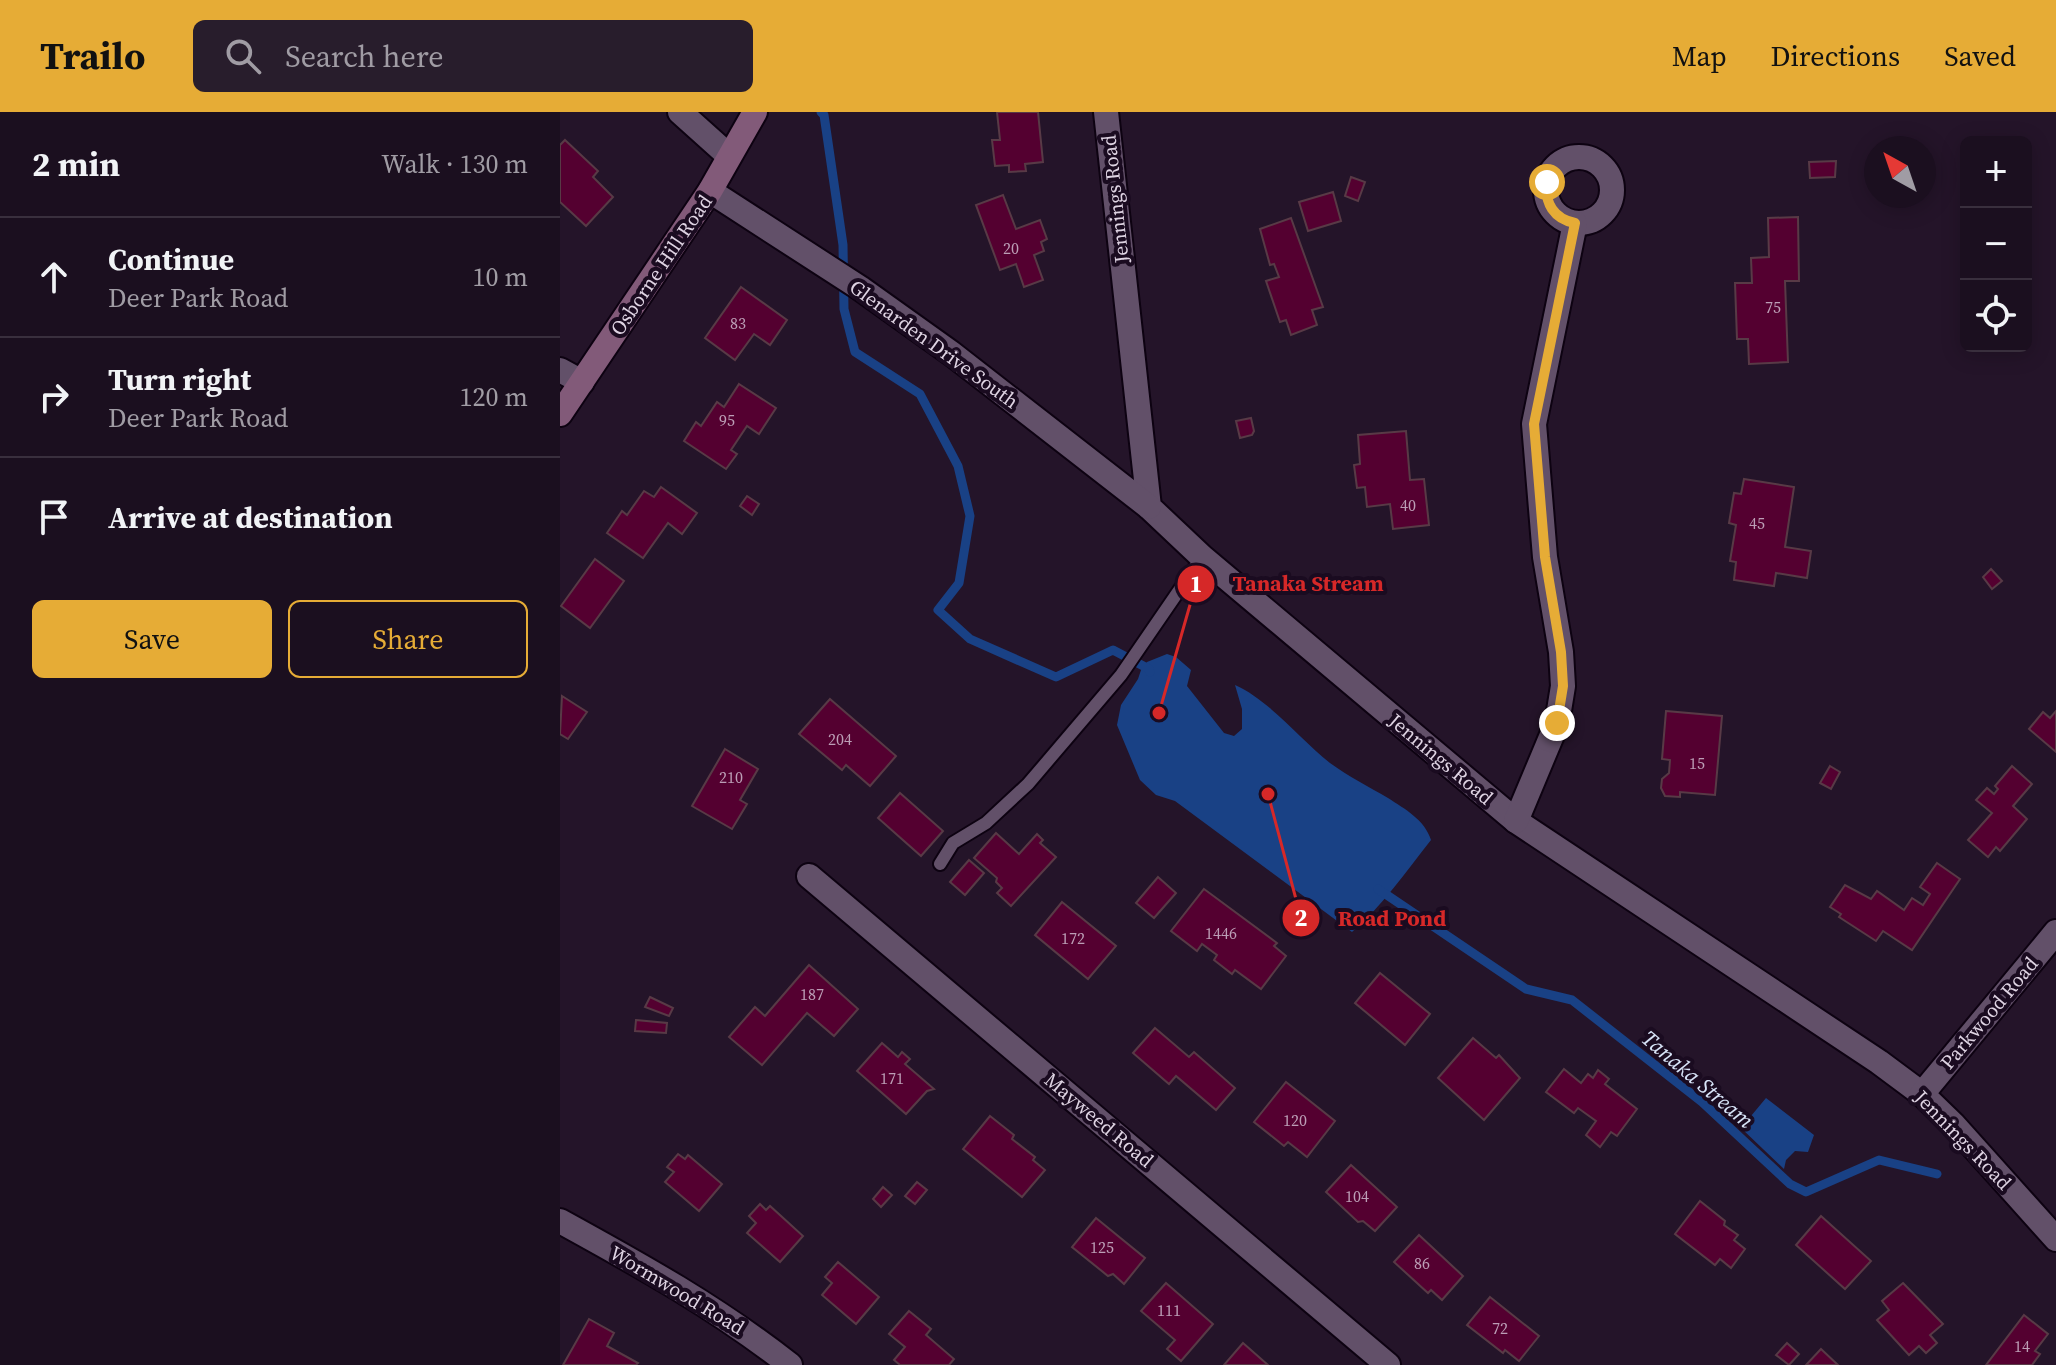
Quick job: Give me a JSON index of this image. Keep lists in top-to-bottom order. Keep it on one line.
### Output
{"streets":{"street":["Jennings Road","Osborne Hill Road","Glenarden Drive South","Parkwood Road","Mayweed Road","Wormwood Road"]},"crossings":[["Jennings Road","Glenarden Drive South"],["Jennings Road","Parkwood Road"],["Osborne Hill Road","Glenarden Drive South"]],"water":["Tanaka Stream"],"places":["Tanaka Stream","Road Pond"],"house_numbers":["20","75","83","95","40","45","204","15","210","1446","172","187","171","120","104","125","86","111","72","14"],"north":"top left","page":{"header":"Trailo","search":"Search here","nav":["Map","Directions","Saved"],"heading":["2 min","Walk · 130 m"],"map_buttons":["+","−"],"list":[["Continue","Deer Park Road","10 m"],["Turn right","Deer Park Road","120 m"],"Arrive at destination"],"buttons":["Save","Share"]}}
